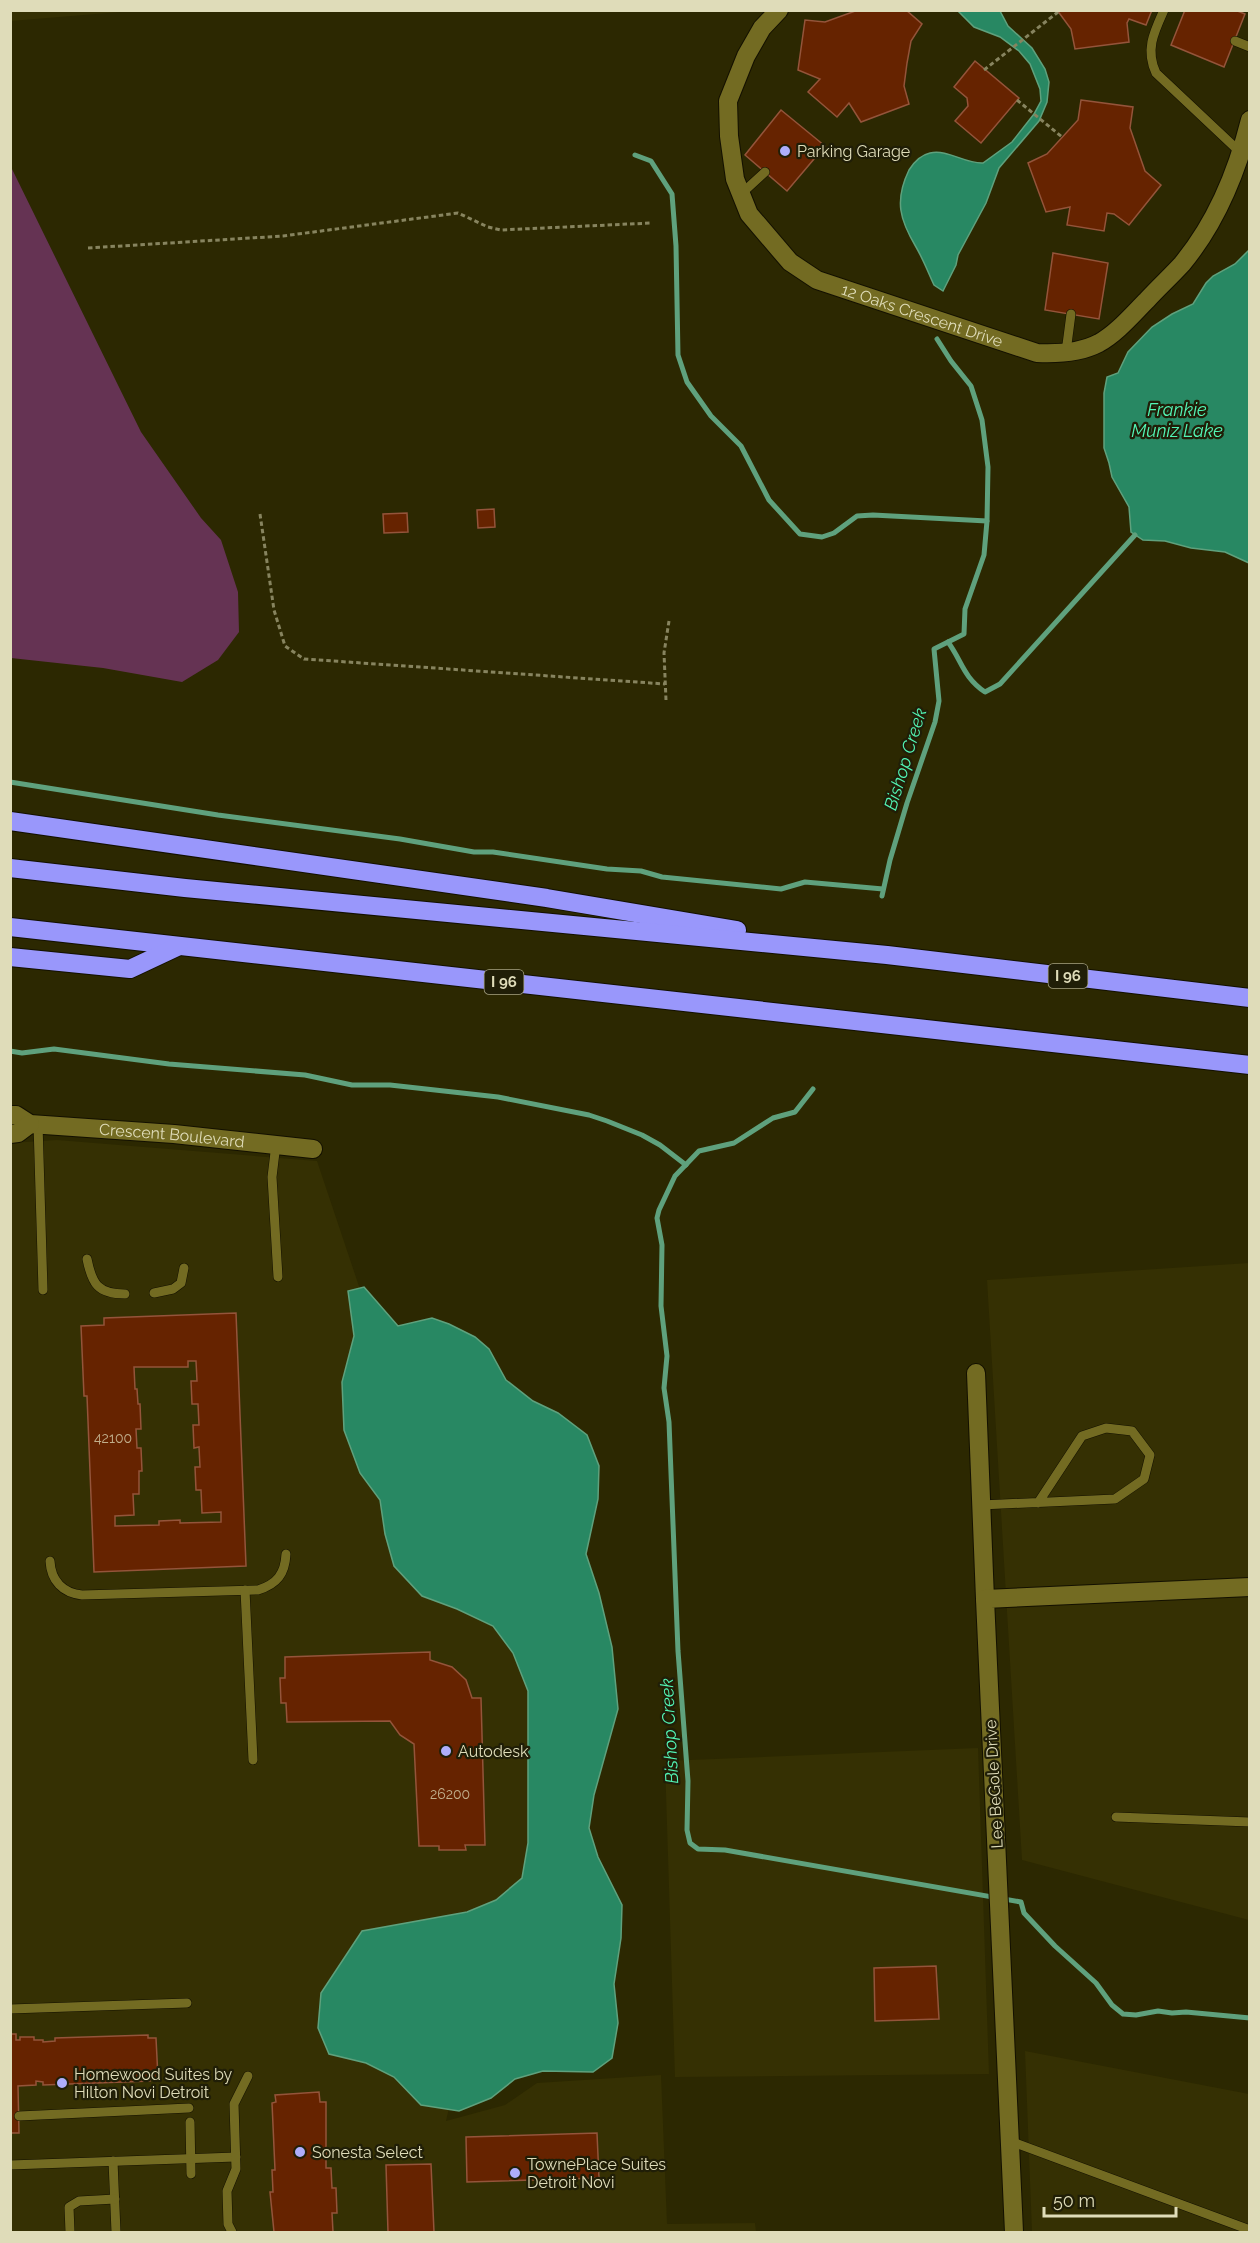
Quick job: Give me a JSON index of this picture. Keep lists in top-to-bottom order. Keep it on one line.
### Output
{"streets":{"highway":["I 96"],"street":["12 Oaks Crescent Drive","Crescent Boulevard","Lee BeGole Drive"]},"water":["Frankie Muniz Lake","Bishop Creek"],"places":["Parking Garage","Autodesk","Homewood Suites by Hilton Novi Detroit","Sonesta Select","TownePlace Suites Detroit Novi"],"house_numbers":["42100","26200"],"scale_bar":"50 m"}
